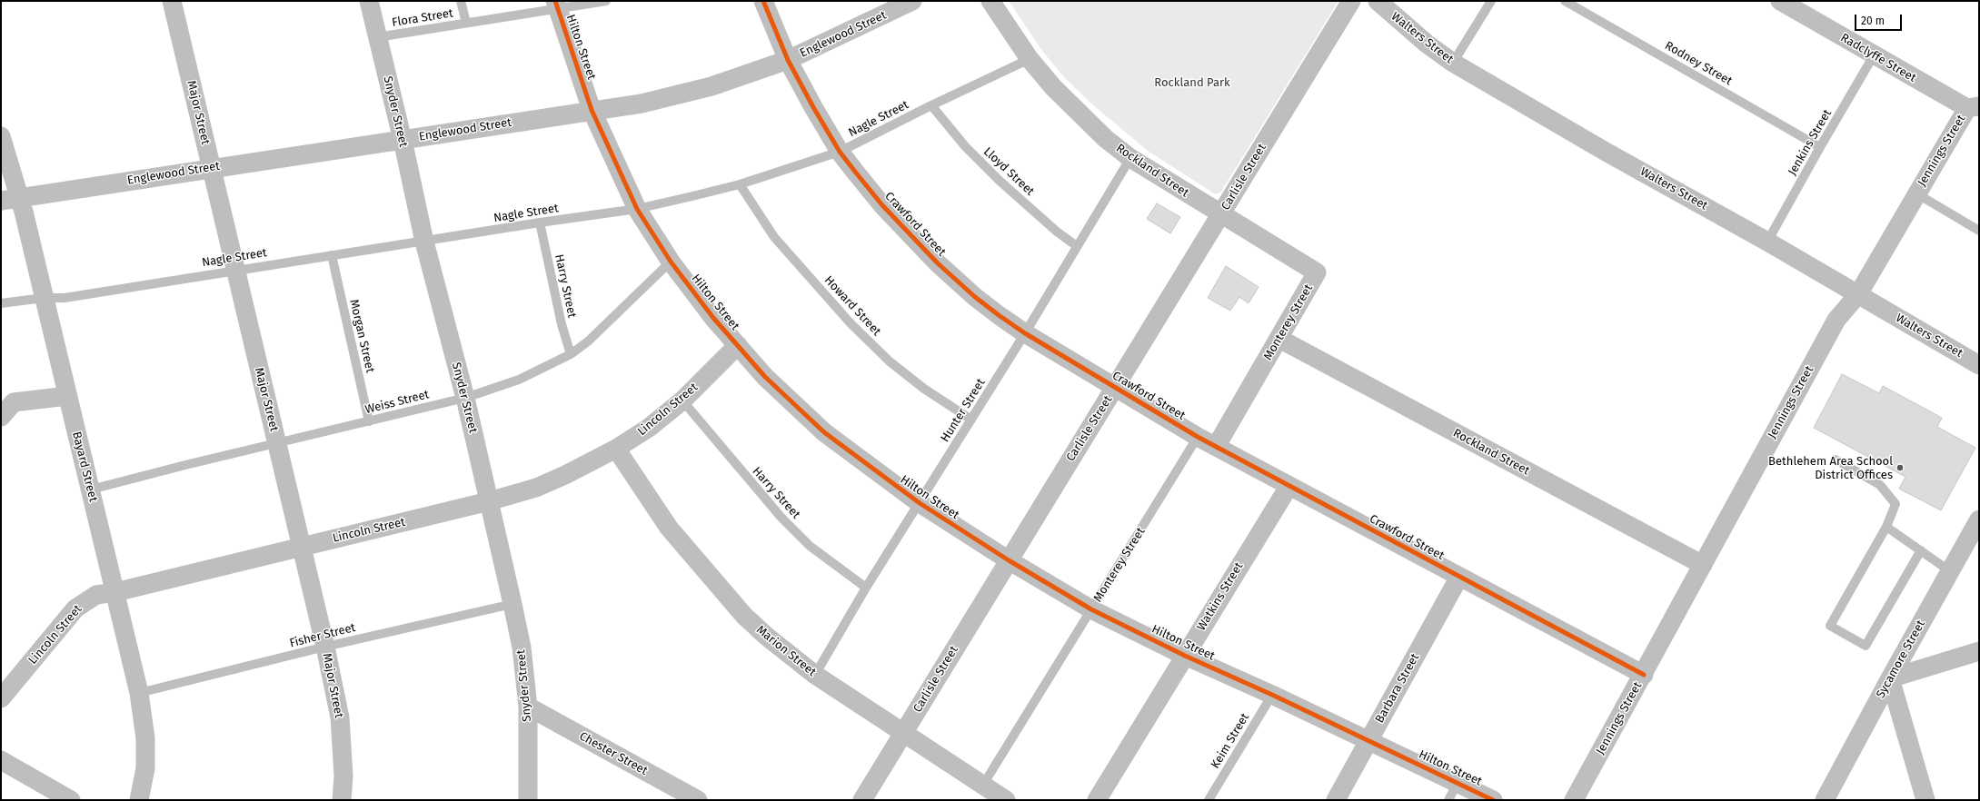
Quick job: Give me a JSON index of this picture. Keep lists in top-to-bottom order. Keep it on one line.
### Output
{"streets":{"street":["Englewood Street","Walters Street","Hilton Street","Radclyffe Street","Snyder Street","Major Street","Jennings Street","Rockland Street","Carlisle Street","Crawford Street","Monterey Street","Lincoln Street","Bayard Street","Watkins Street","Marion Street","Sycamore Street","Barbara Street","Chester Street"],"lane":["Flora Street","Rodney Street","Nagle Street","Jenkins Street","Lloyd Street","Harry Street","Howard Street","Morgan Street","Weiss Street","Hunter Street","Fisher Street","Keim Street"]},"crossings":[["Flora Street","Hilton Street"],["Flora Street","Snyder Street"],["Englewood Street","Hilton Street"],["Englewood Street","Snyder Street"],["Englewood Street","Major Street"],["Englewood Street","Crawford Street"],["Englewood Street","Bayard Street"],["Walters Street","Jenkins Street"],["Walters Street","Jennings Street"],["Hilton Street","Nagle Street"],["Hilton Street","Carlisle Street"],["Hilton Street","Monterey Street"],["Hilton Street","Weiss Street"],["Hilton Street","Lincoln Street"],["Hilton Street","Hunter Street"],["Hilton Street","Watkins Street"],["Hilton Street","Barbara Street"],["Hilton Street","Keim Street"],["Radclyffe Street","Jenkins Street"],["Radclyffe Street","Jennings Street"],["Rodney Street","Jenkins Street"],["Snyder Street","Nagle Street"],["Snyder Street","Weiss Street"],["Snyder Street","Lincoln Street"],["Snyder Street","Fisher Street"],["Snyder Street","Chester Street"],["Major Street","Nagle Street"],["Major Street","Weiss Street"],["Major Street","Lincoln Street"],["Major Street","Fisher Street"],["Nagle Street","Rockland Street"],["Nagle Street","Lloyd Street"],["Nagle Street","Crawford Street"],["Nagle Street","Harry Street"],["Nagle Street","Howard Street"],["Nagle Street","Morgan Street"],["Nagle Street","Bayard Street"],["Jennings Street","Rockland Street"],["Jennings Street","Crawford Street"],["Rockland Street","Carlisle Street"],["Rockland Street","Monterey Street"],["Rockland Street","Hunter Street"],["Lloyd Street","Hunter Street"],["Carlisle Street","Crawford Street"],["Carlisle Street","Marion Street"],["Crawford Street","Monterey Street"],["Crawford Street","Hunter Street"],["Crawford Street","Watkins Street"],["Crawford Street","Barbara Street"],["Harry Street","Weiss Street"],["Harry Street","Lincoln Street"],["Harry Street","Hunter Street"],["Howard Street","Hunter Street"],["Monterey Street","Marion Street"],["Morgan Street","Weiss Street"],["Weiss Street","Bayard Street"],["Lincoln Street","Bayard Street"],["Lincoln Street","Marion Street"],["Hunter Street","Marion Street"],["Bayard Street","Fisher Street"]],"parks":["Rockland Park"],"places":["Bethlehem Area School District Offices"],"scale_bar":"20 m"}
